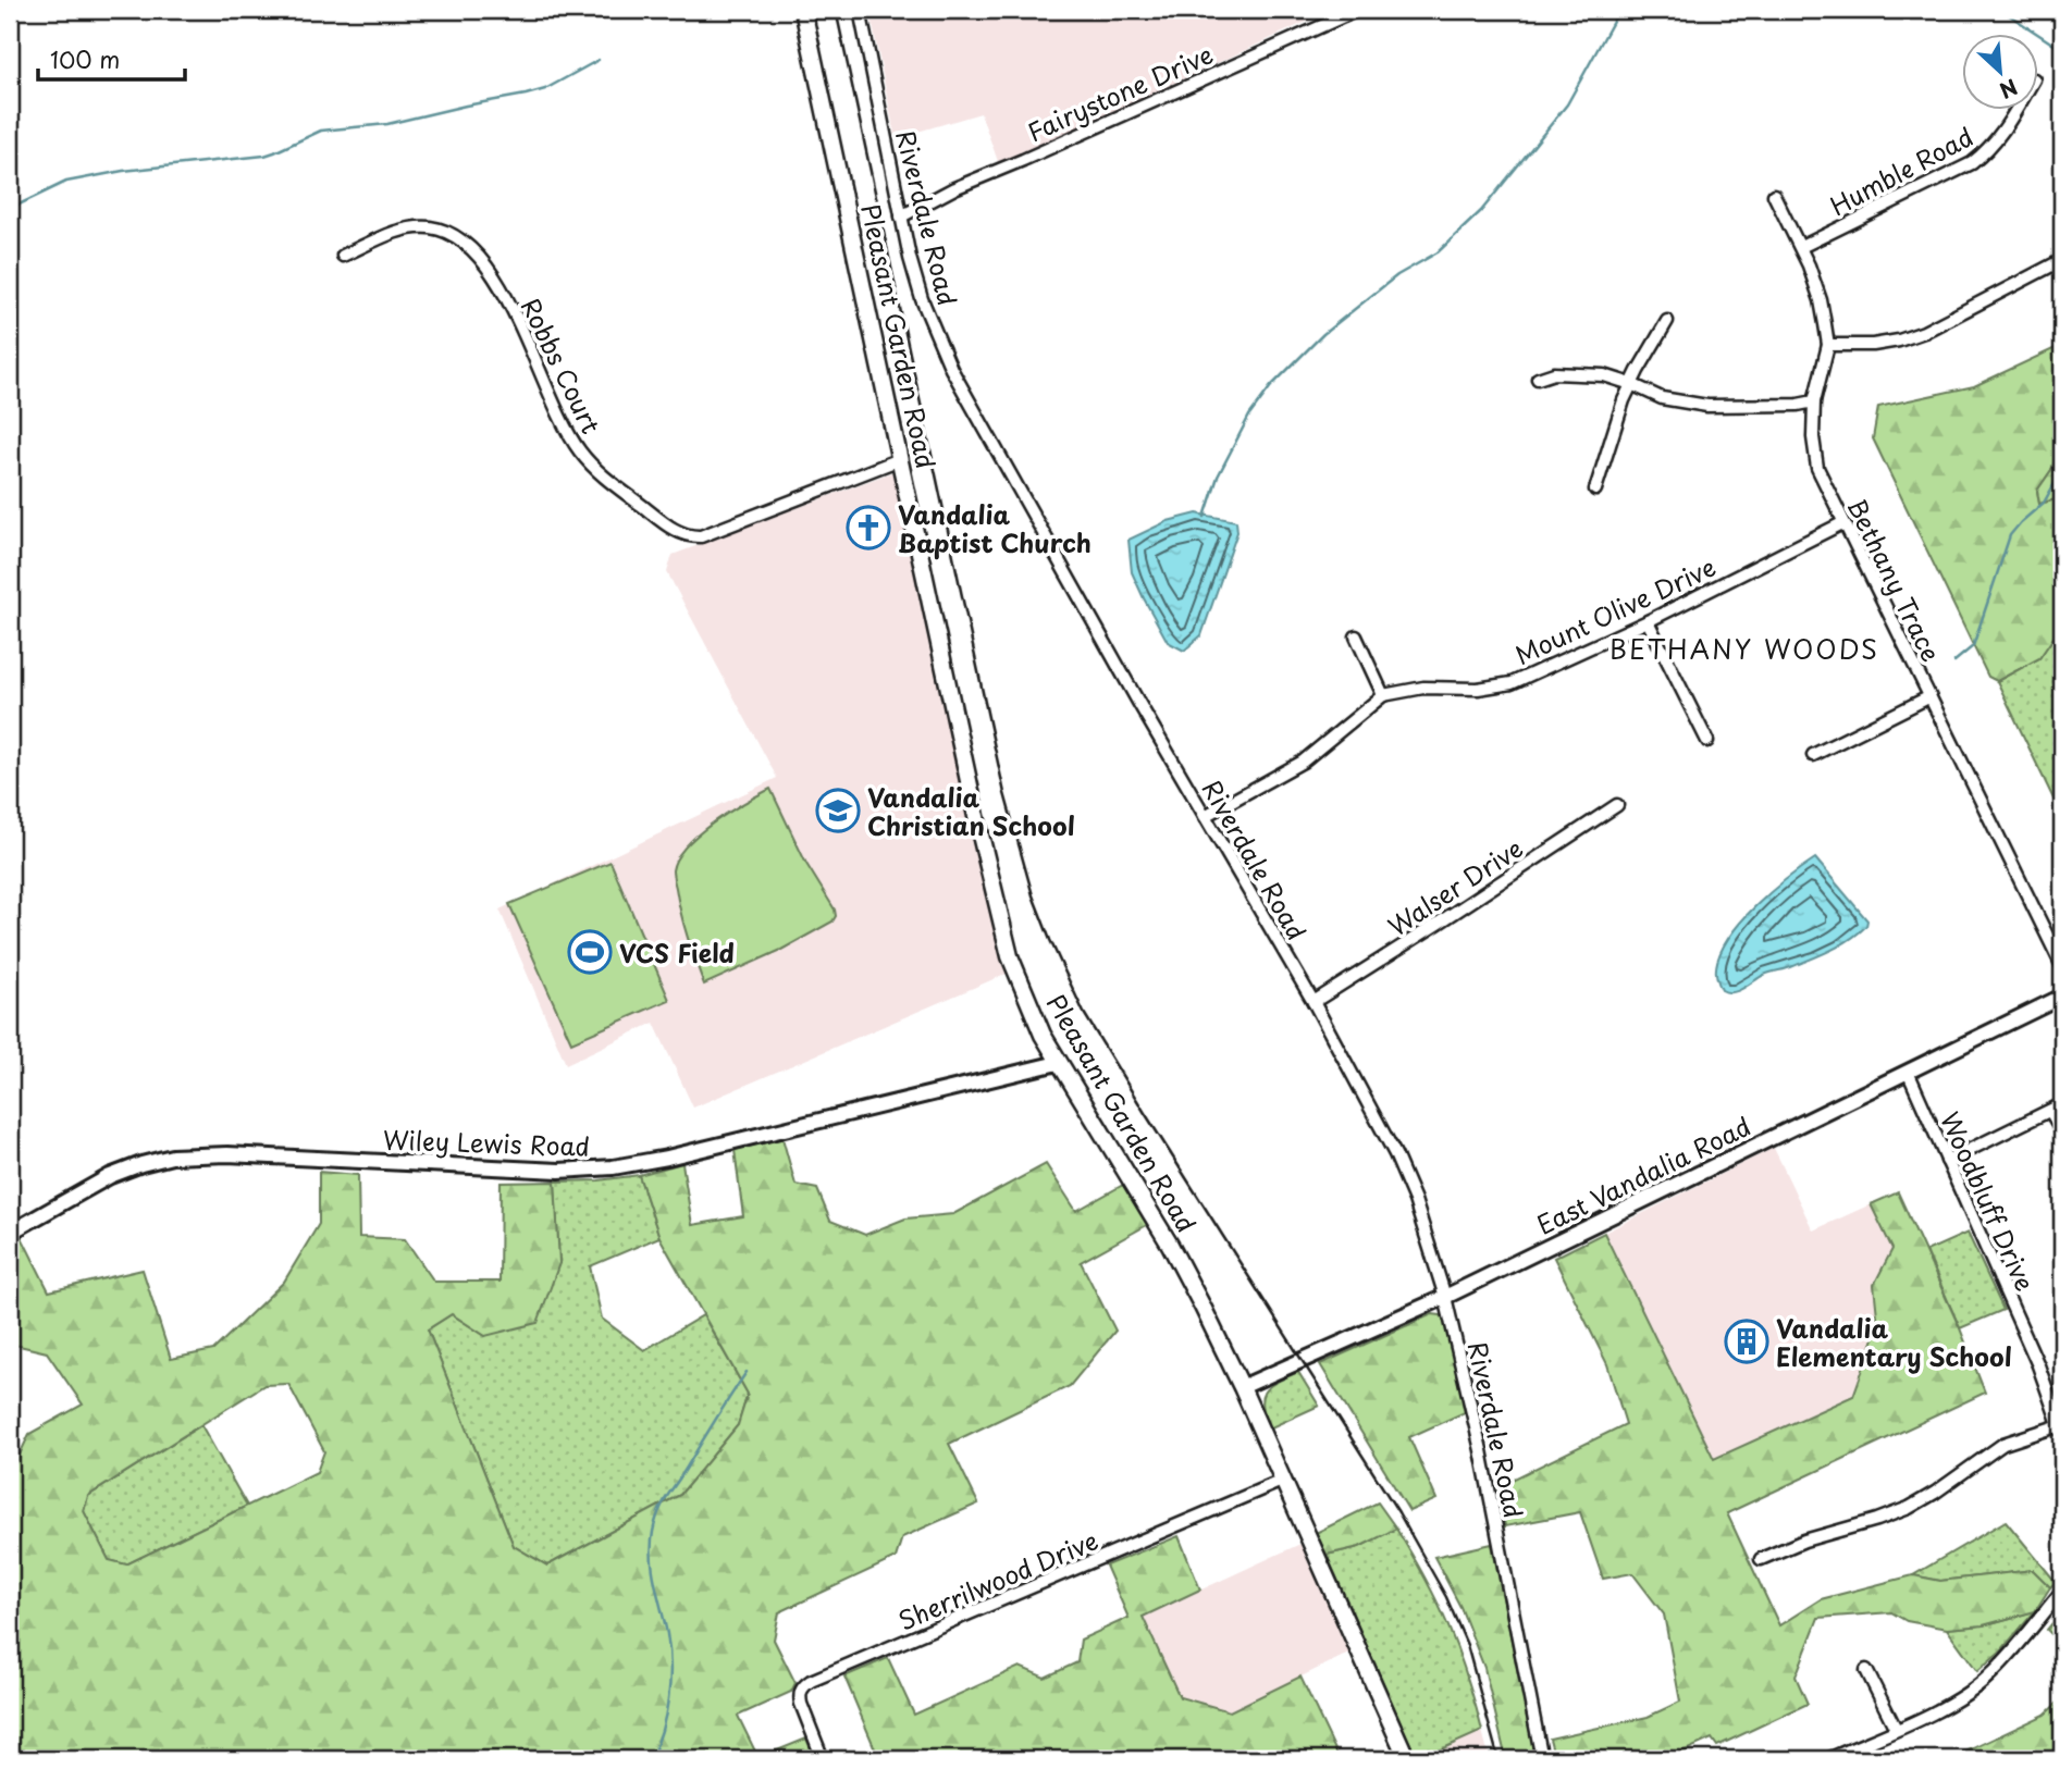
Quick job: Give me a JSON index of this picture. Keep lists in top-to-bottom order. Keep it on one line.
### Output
{"streets":{"main road":["Pleasant Garden Road"],"street":["Fairystone Drive","Humble Road","Riverdale Road","Robbs Court","Bethany Trace","Mount Olive Drive","Walser Drive","Wiley Lewis Road","East Vandalia Road","Woodbluff Drive","Sherrilwood Drive"]},"crossings":[["Fairystone Drive","Riverdale Road"],["Humble Road","Bethany Trace"],["Riverdale Road","Mount Olive Drive"],["Riverdale Road","Walser Drive"],["Riverdale Road","East Vandalia Road"],["Pleasant Garden Road","Robbs Court"],["Pleasant Garden Road","Wiley Lewis Road"],["Pleasant Garden Road","East Vandalia Road"],["Pleasant Garden Road","Sherrilwood Drive"],["Bethany Trace","Mount Olive Drive"],["East Vandalia Road","Woodbluff Drive"]],"districts":["BETHANY WOODS"],"places":{"church":["Vandalia Baptist Church"],"school or university":["Vandalia Christian School"],"sports":["VCS Field"],"building":["Vandalia Elementary School"]},"scale_bar":"100 m","north":"bottom right"}
